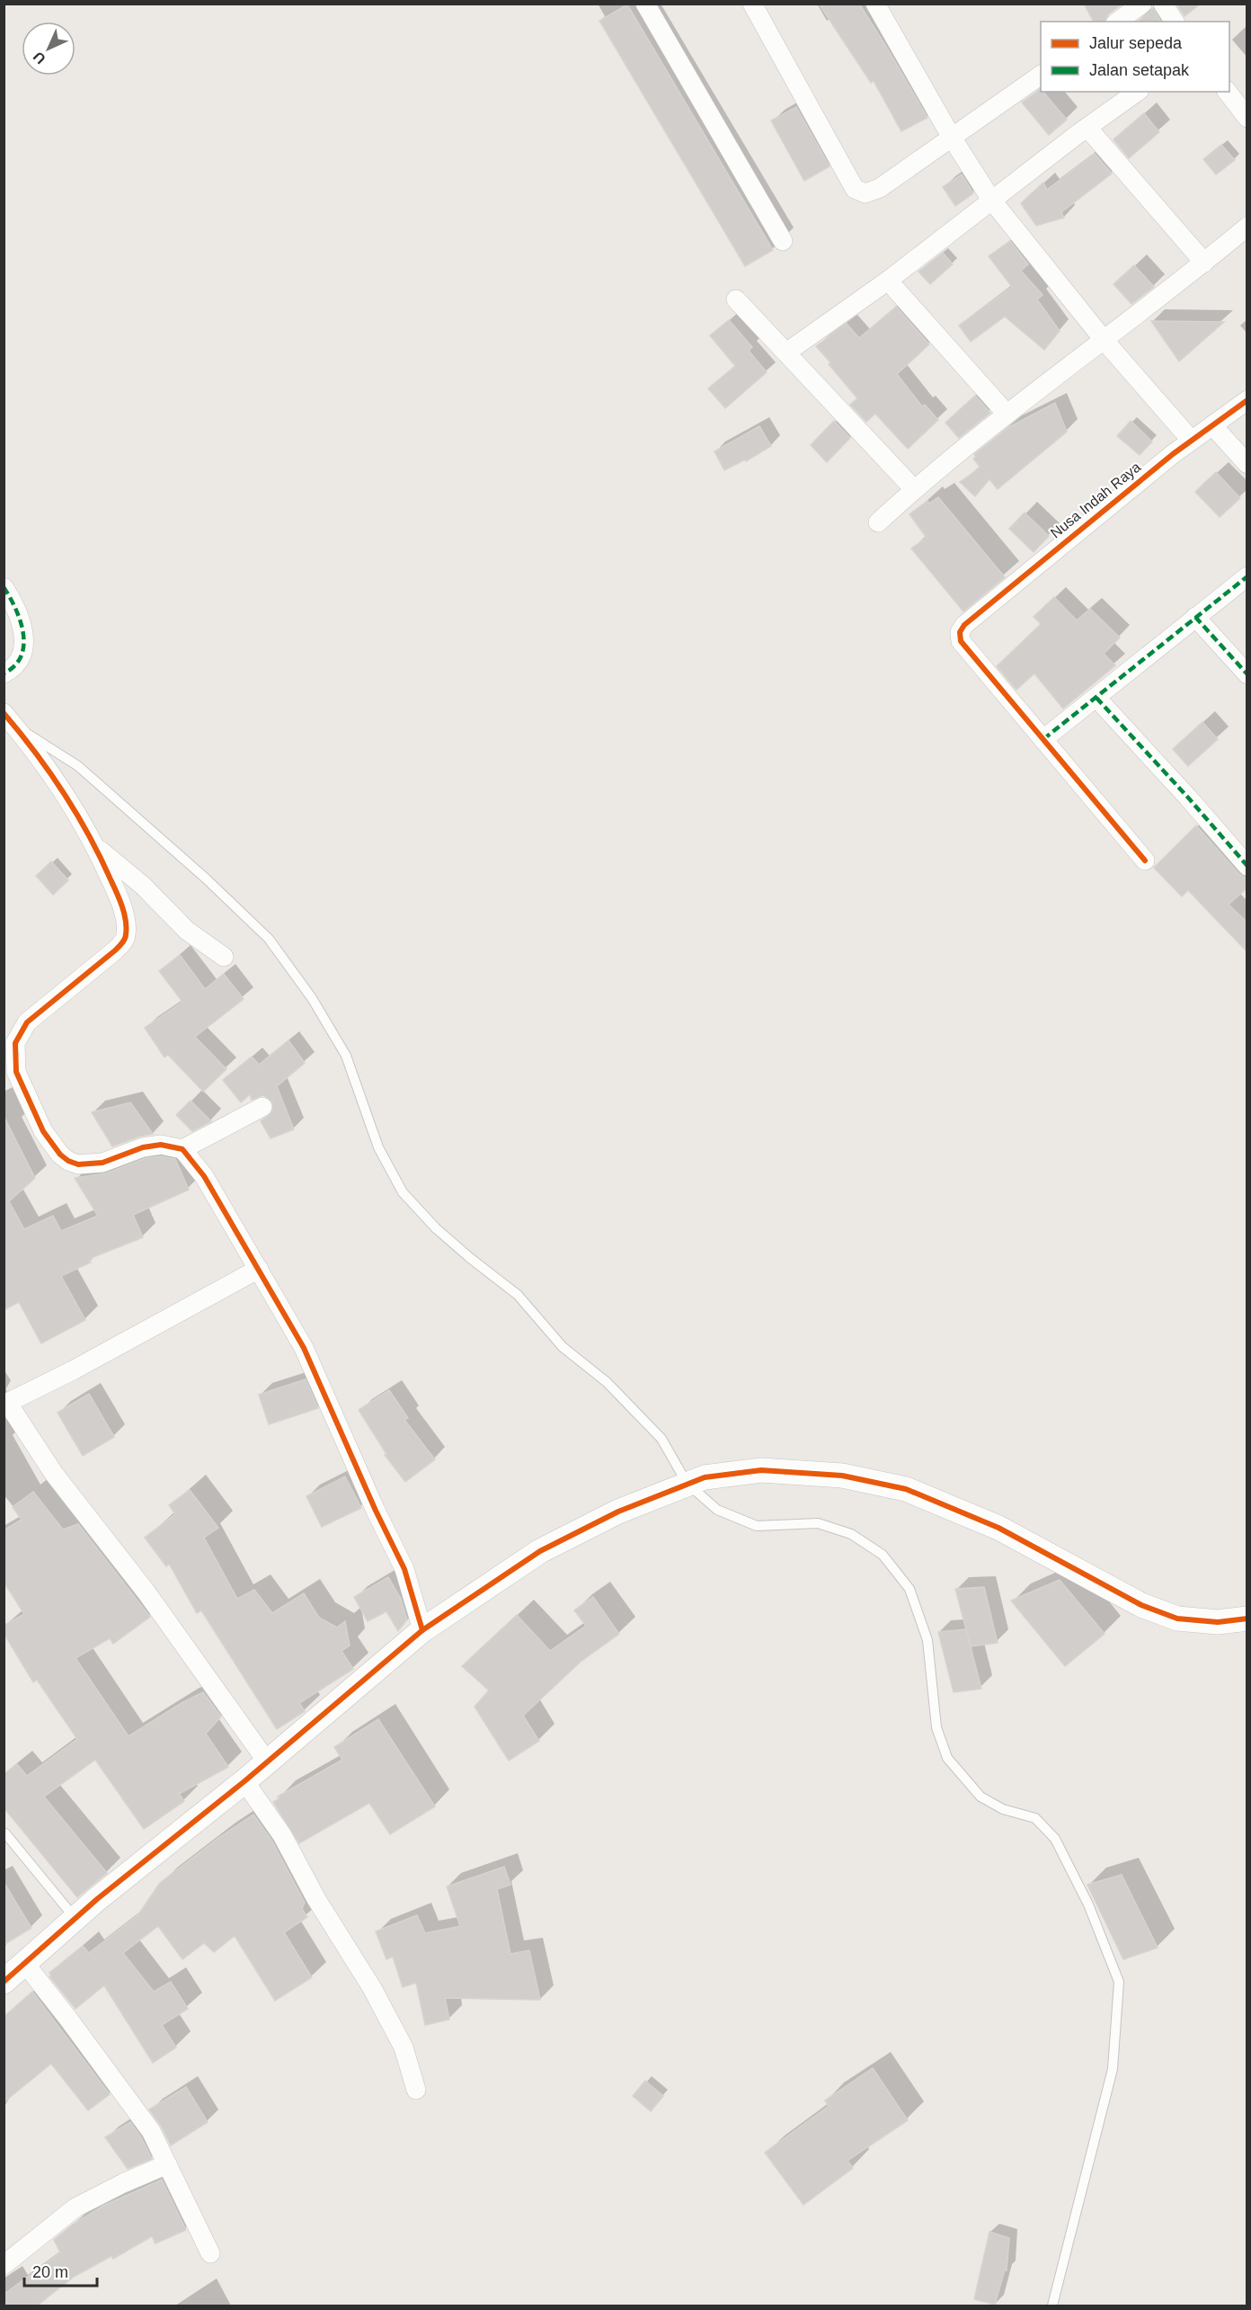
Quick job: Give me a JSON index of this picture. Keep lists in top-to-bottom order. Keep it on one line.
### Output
{"streets":{"street":["Nusa Indah Raya"]},"legend":["Jalur sepeda","Jalan setapak"],"scale_bar":"20 m","north":"bottom left"}
